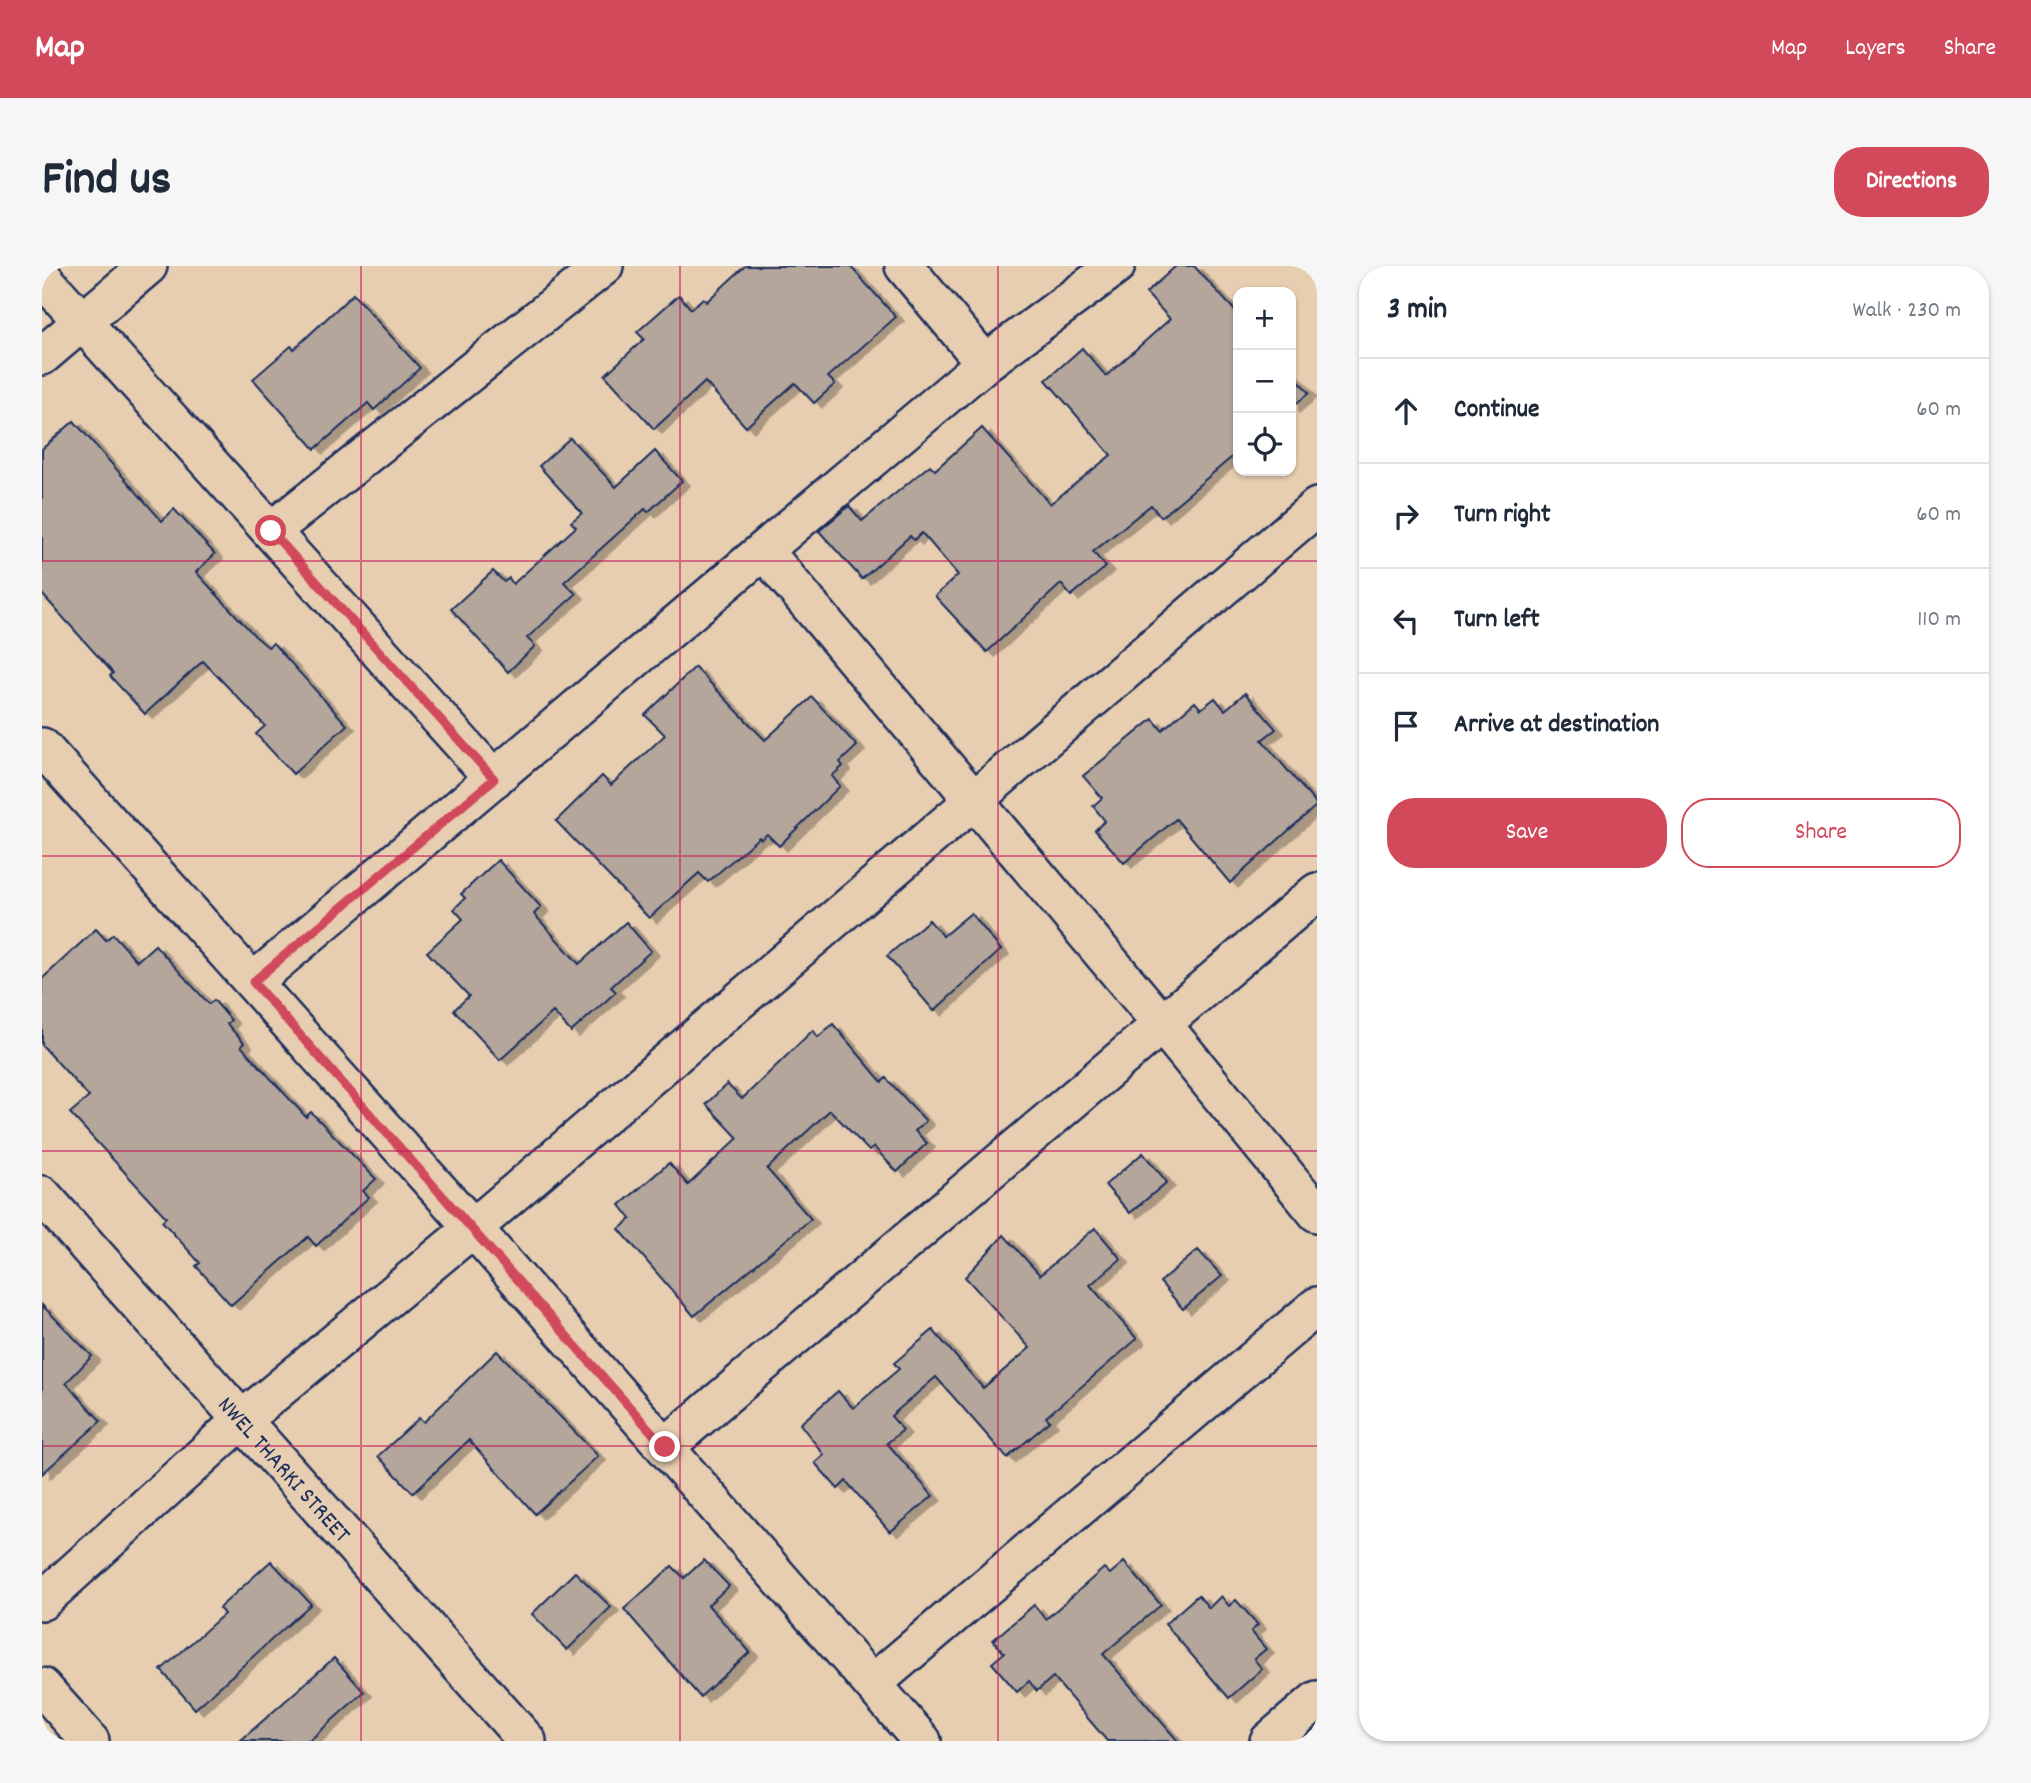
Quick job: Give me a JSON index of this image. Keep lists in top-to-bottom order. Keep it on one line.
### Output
{"streets":{"street":["NWEL THARKI STREET"]},"page":{"header":"Map","nav":["Map","Layers","Share"],"title":"Find us","buttons":["Directions",["Save","Share"]],"heading":["3 min","Walk · 230 m"],"map_buttons":["+","−"],"list":[["Continue","60 m"],["Turn right","60 m"],["Turn left","110 m"],"Arrive at destination"]}}
